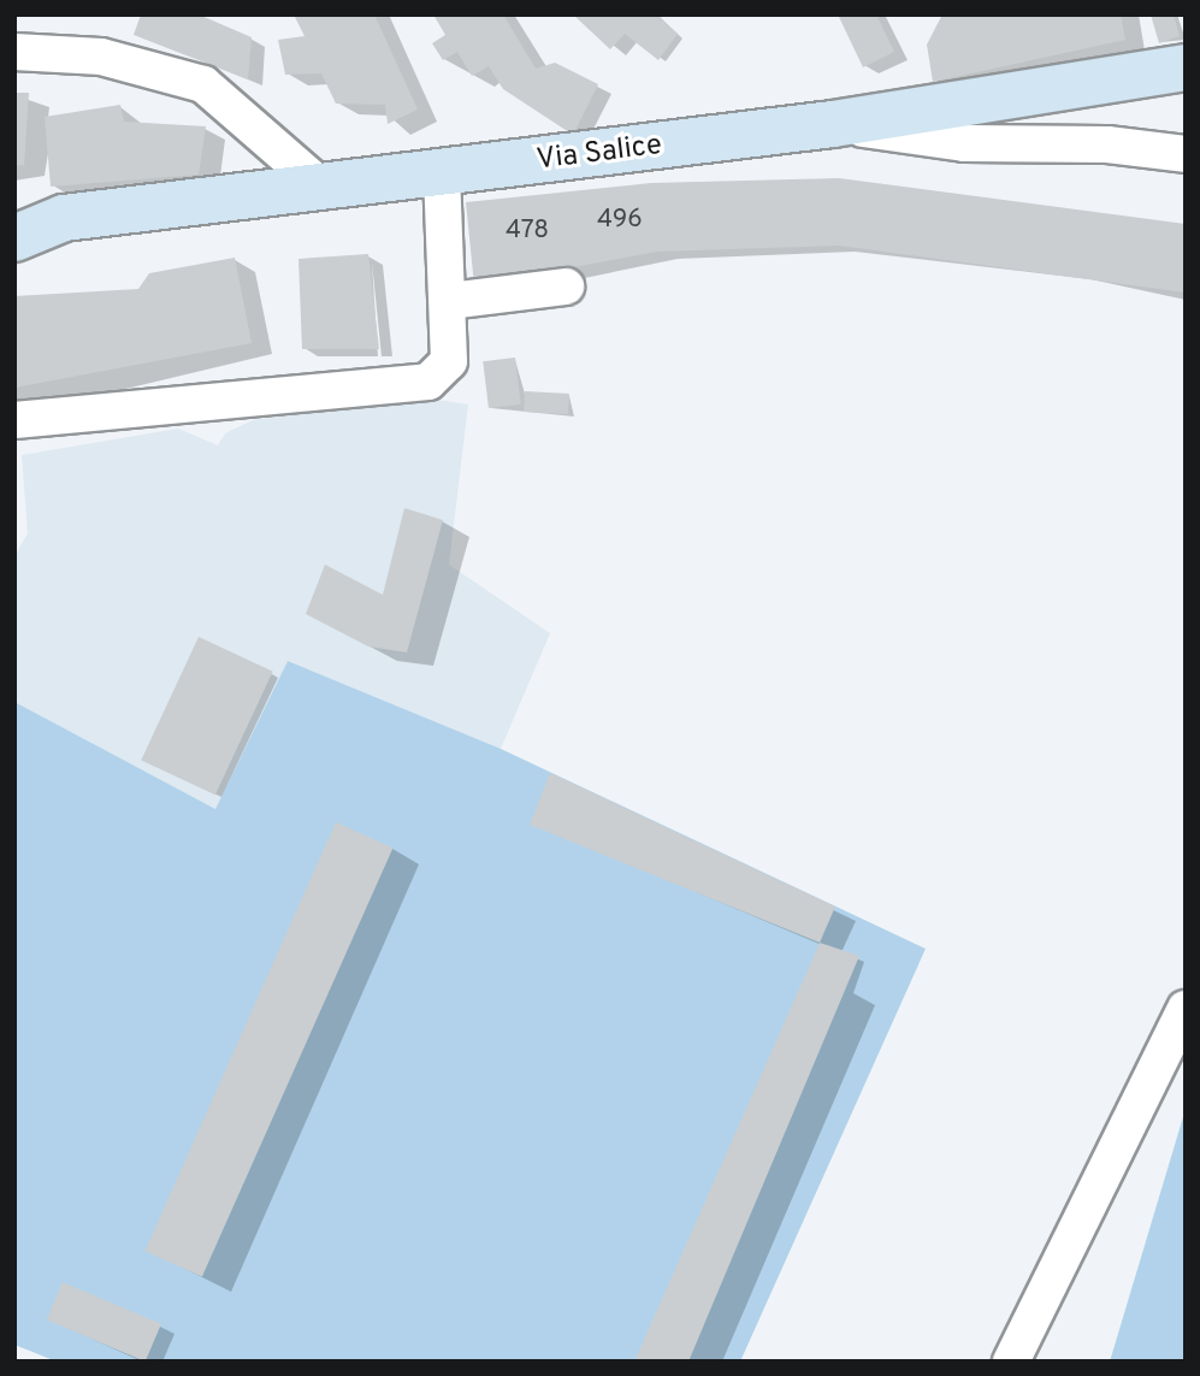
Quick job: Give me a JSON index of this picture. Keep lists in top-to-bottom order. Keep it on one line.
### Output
{"streets":{"main road":["Via Salice"]},"house_numbers":["496","478"]}
